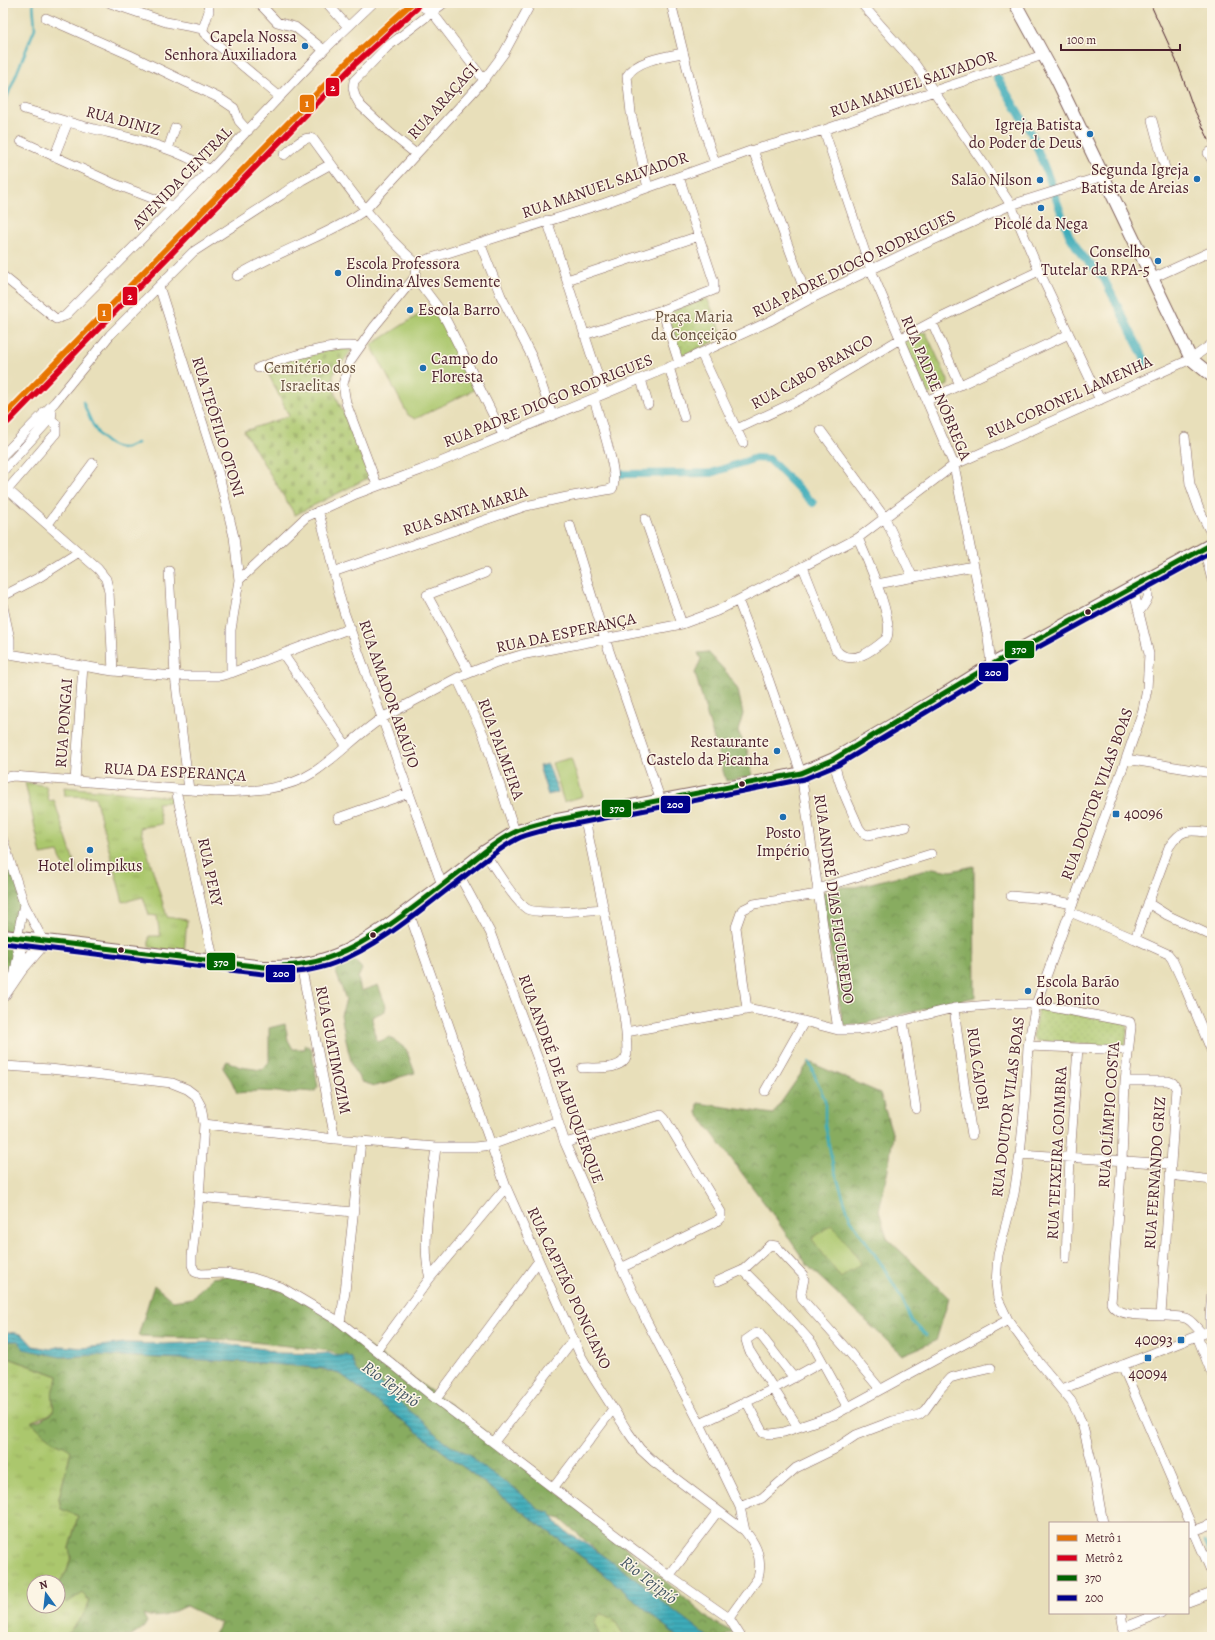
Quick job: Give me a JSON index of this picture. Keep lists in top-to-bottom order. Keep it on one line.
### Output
{"streets":{"street":["RUA MANUEL SALVADOR","RUA ARAÇAGI","RUA DINIZ","AVENIDA CENTRAL","RUA PADRE DIOGO RODRIGUES","RUA CABO BRANCO","RUA PADRE NÓBREGA","RUA CORONEL LAMENHA","RUA TEÓFILO OTONI","RUA SANTA MARIA","RUA DA ESPERANÇA","RUA AMADOR ARAÚJO","RUA PONGAI","RUA PALMEIRA","RUA DOUTOR VILAS BOAS","RUA PERY","RUA ANDRÉ DIAS FIGUEREDO","RUA GUATIMOZIM","RUA CAJOBI","RUA ANDRÉ DE ALBUQUERQUE","RUA OLÍMPIO COSTA","RUA TEIXEIRA COIMBRA","RUA FERNANDO GRIZ","RUA CAPITÃO PONCIANO"]},"crossings":[["RUA MANUEL SALVADOR","RUA PADRE NÓBREGA"],["RUA DINIZ","AVENIDA CENTRAL"],["RUA PADRE DIOGO RODRIGUES","RUA PADRE NÓBREGA"],["RUA PADRE DIOGO RODRIGUES","RUA TEÓFILO OTONI"],["RUA PADRE DIOGO RODRIGUES","RUA SANTA MARIA"],["RUA PADRE DIOGO RODRIGUES","RUA AMADOR ARAÚJO"],["RUA CABO BRANCO","RUA PADRE NÓBREGA"],["RUA PADRE NÓBREGA","RUA CORONEL LAMENHA"],["RUA CORONEL LAMENHA","RUA DA ESPERANÇA"],["RUA SANTA MARIA","RUA AMADOR ARAÚJO"],["RUA DA ESPERANÇA","RUA AMADOR ARAÚJO"],["RUA DA ESPERANÇA","RUA PONGAI"],["RUA DA ESPERANÇA","RUA PALMEIRA"],["RUA DA ESPERANÇA","RUA PERY"],["RUA DA ESPERANÇA","RUA ANDRÉ DIAS FIGUEREDO"],["RUA DOUTOR VILAS BOAS","RUA OLÍMPIO COSTA"],["RUA ANDRÉ DE ALBUQUERQUE","RUA CAPITÃO PONCIANO"],["RUA OLÍMPIO COSTA","RUA FERNANDO GRIZ"]],"water":["Rio Tejipió"],"parks":["Praça Maria da Conçeição","Cemitério dos Israelitas"],"places":{"other":["Capela Nossa Senhora Auxiliadora","Igreja Batista do Poder de Deus","Segunda Igreja Batista de Areias","Salão Nilson","Picolé da Nega","Conselho Tutelar da RPA-5","Escola Professora Olindina Alves Semente","Escola Barro","Campo do Floresta","Restaurante Castelo da Picanha","Posto Império","Hotel olimpikus","Escola Barão do Bonito"],"transit":["40096","40093","40094"]},"lines":["metro line 1","metro line 2","transit line 370","transit line 200"],"legend":["Metrô 1","Metrô 2","370","200"],"scale_bar":"100 m","north":"top"}
